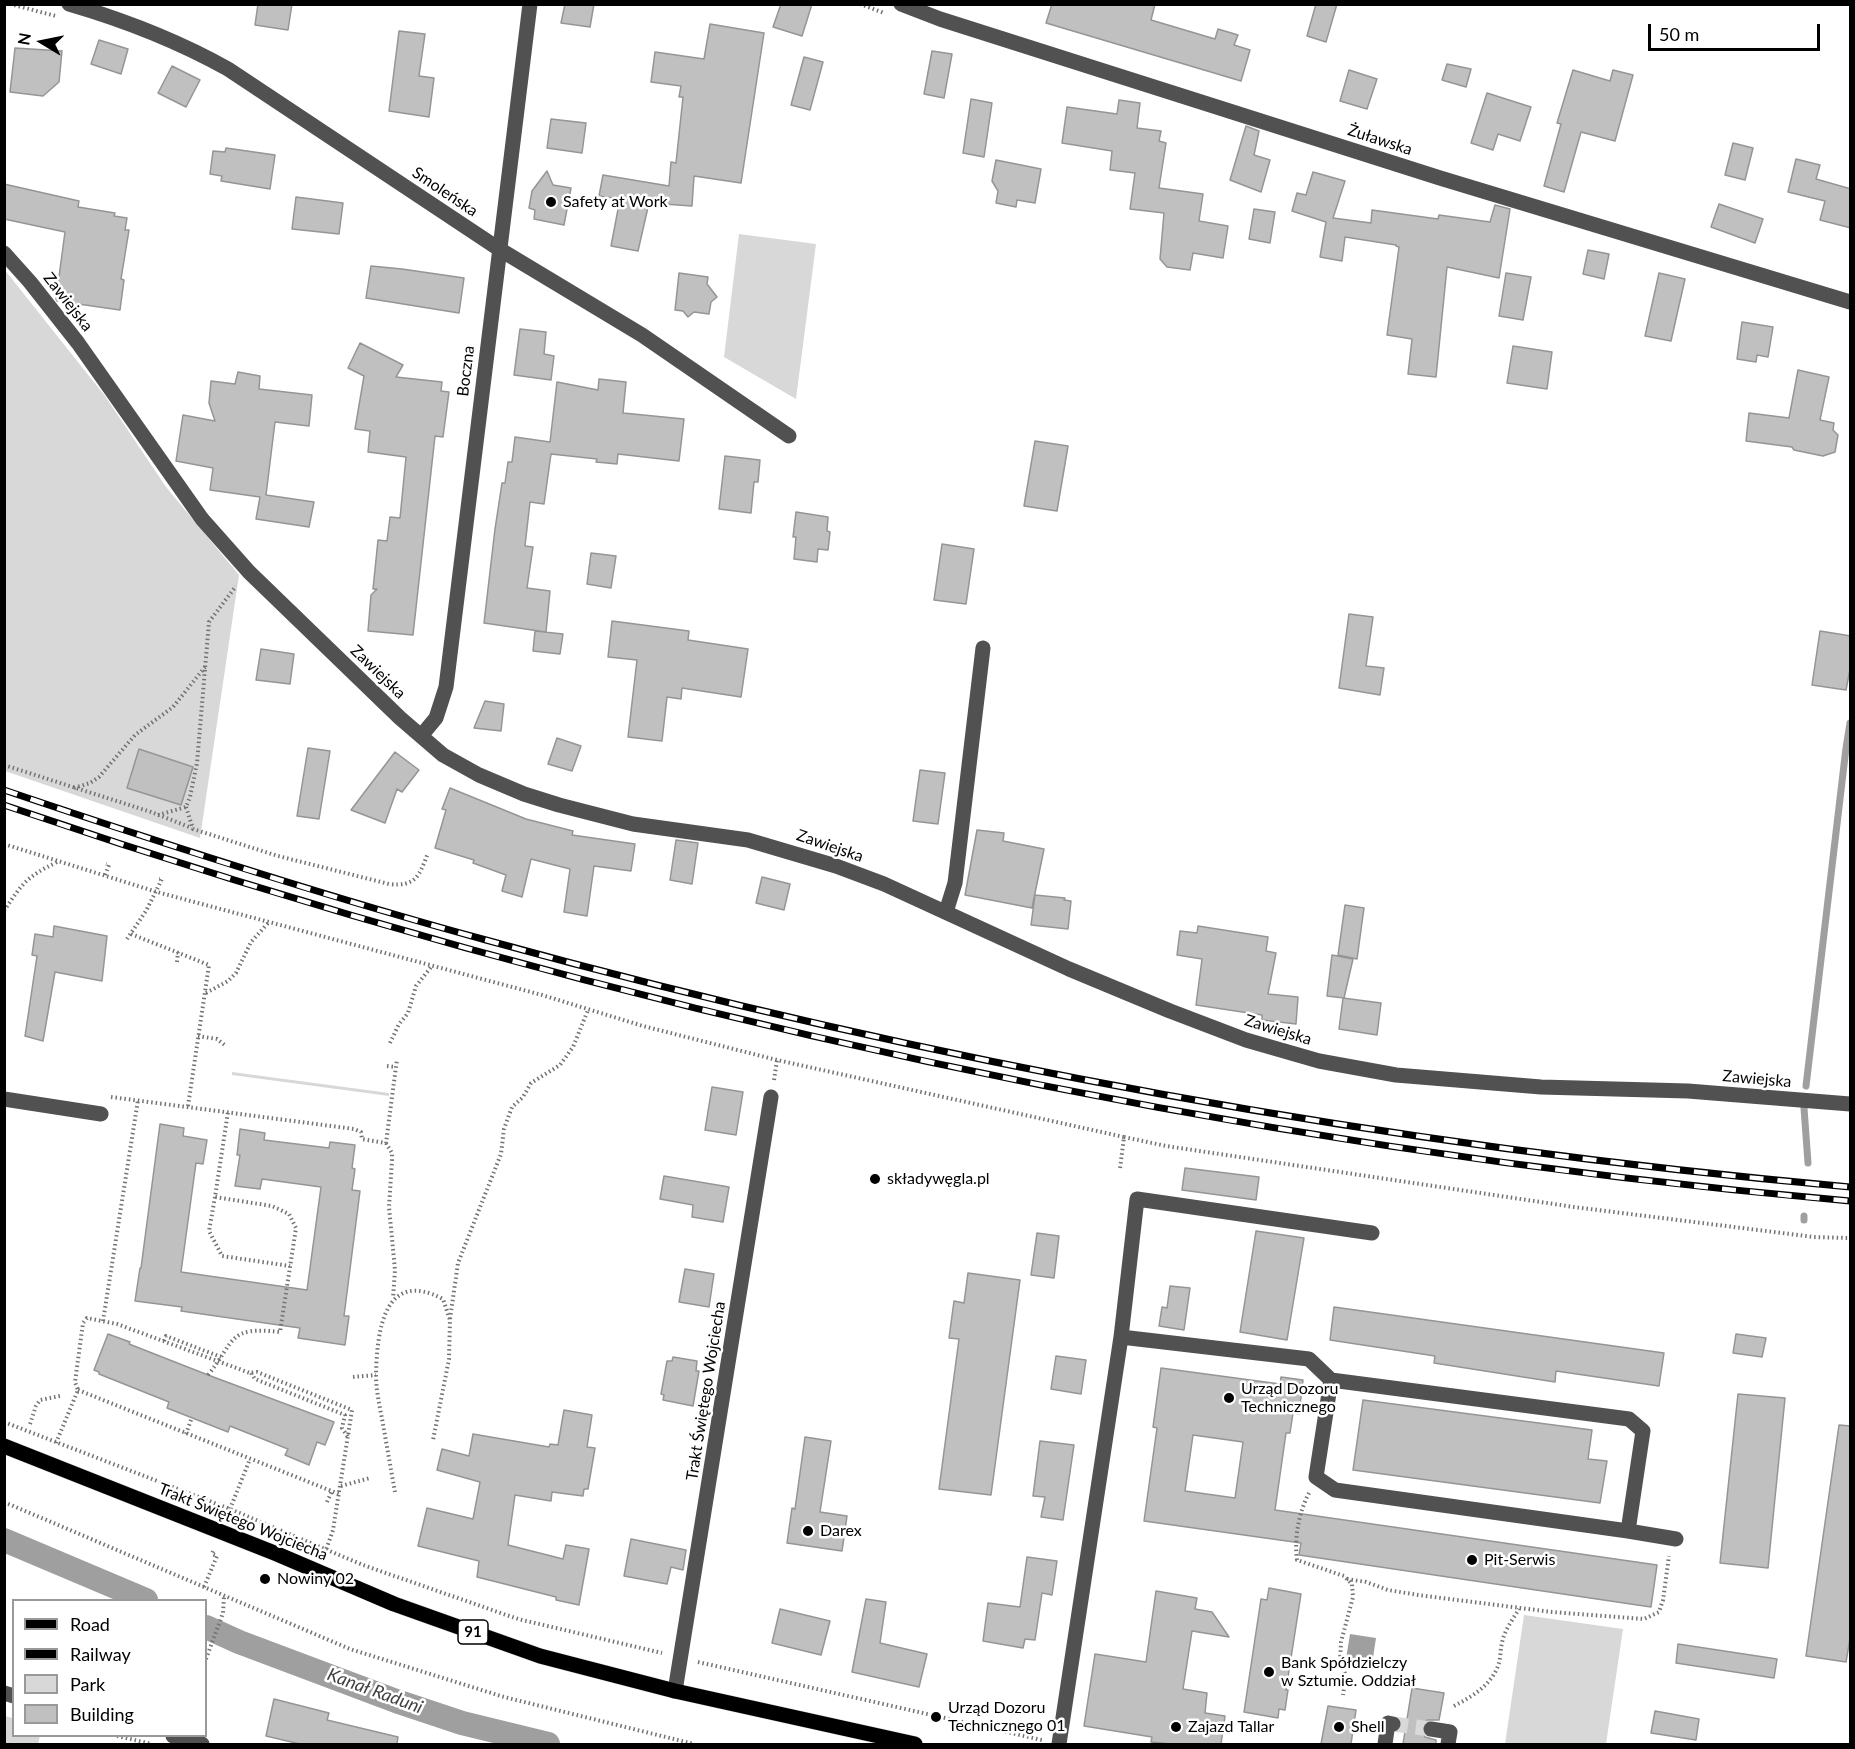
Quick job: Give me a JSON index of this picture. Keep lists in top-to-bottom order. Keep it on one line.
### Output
{"streets":{"main road":["Trakt Świętego Wojciecha","91"],"street":["Żuławska","Smoleńska","Zawiejska","Boczna"]},"crossings":[["Smoleńska","Boczna"],["Zawiejska","Boczna"]],"water":["Kanał Raduni"],"places":["Safety at Work","składywęgla.pl","Urząd Dozoru Technicznego","Darex","Pit-Serwis","Nowiny 02","Bank Spółdzielczy w Sztumie. Oddział","Urząd Dozoru Technicznego 01","Zajazd Tallar","Shell"],"legend":["Road","Railway","Park","Building"],"scale_bar":"50 m","north":"left"}
